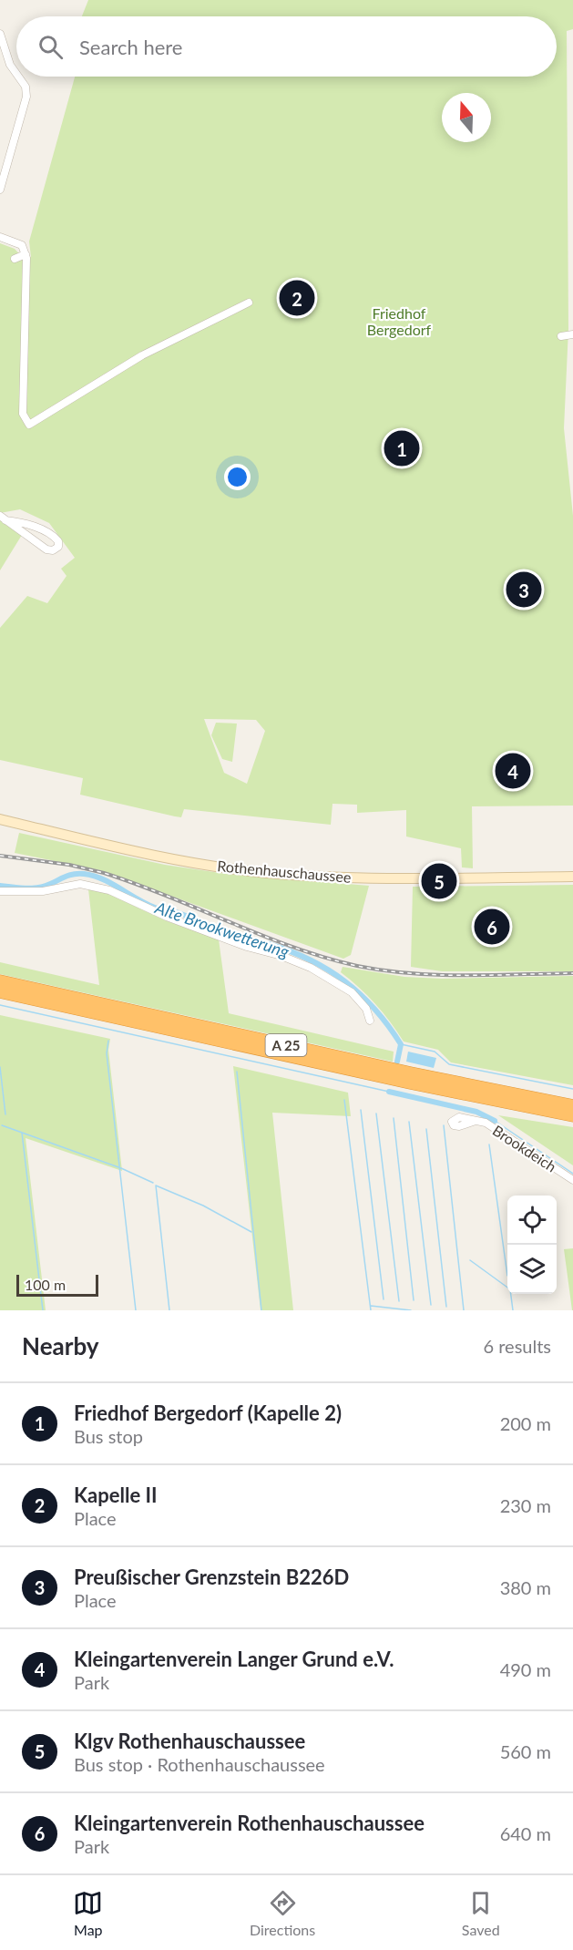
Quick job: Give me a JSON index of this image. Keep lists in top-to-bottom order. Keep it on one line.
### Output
{"streets":{"highway":["A 25"],"main road":["Rothenhauschaussee"],"street":["Brookdeich"]},"water":["Alte Brookwetterung"],"parks":["Friedhof Bergedorf"],"scale_bar":"100 m","north":"top","page":{"search":"Search here","pins":["2","1","3","4","5","6"],"scale":"100 m","heading":["Nearby","6 results"],"list":[{"mark":"1","name":"Friedhof Bergedorf (Kapelle 2)","note":"Bus stop","value":"200 m"},{"mark":"2","name":"Kapelle II","note":"Place","value":"230 m"},{"mark":"3","name":"Preußischer Grenzstein B226D","note":"Place","value":"380 m"},{"mark":"4","name":"Kleingartenverein Langer Grund e.V.","note":"Park","value":"490 m"},{"mark":"5","name":"Klgv Rothenhauschaussee","note":"Bus stop · Rothenhauschaussee","value":"560 m"},{"mark":"6","name":"Kleingartenverein Rothenhauschaussee","note":"Park","value":"640 m"}],"nav":["Map","Directions","Saved"]}}
